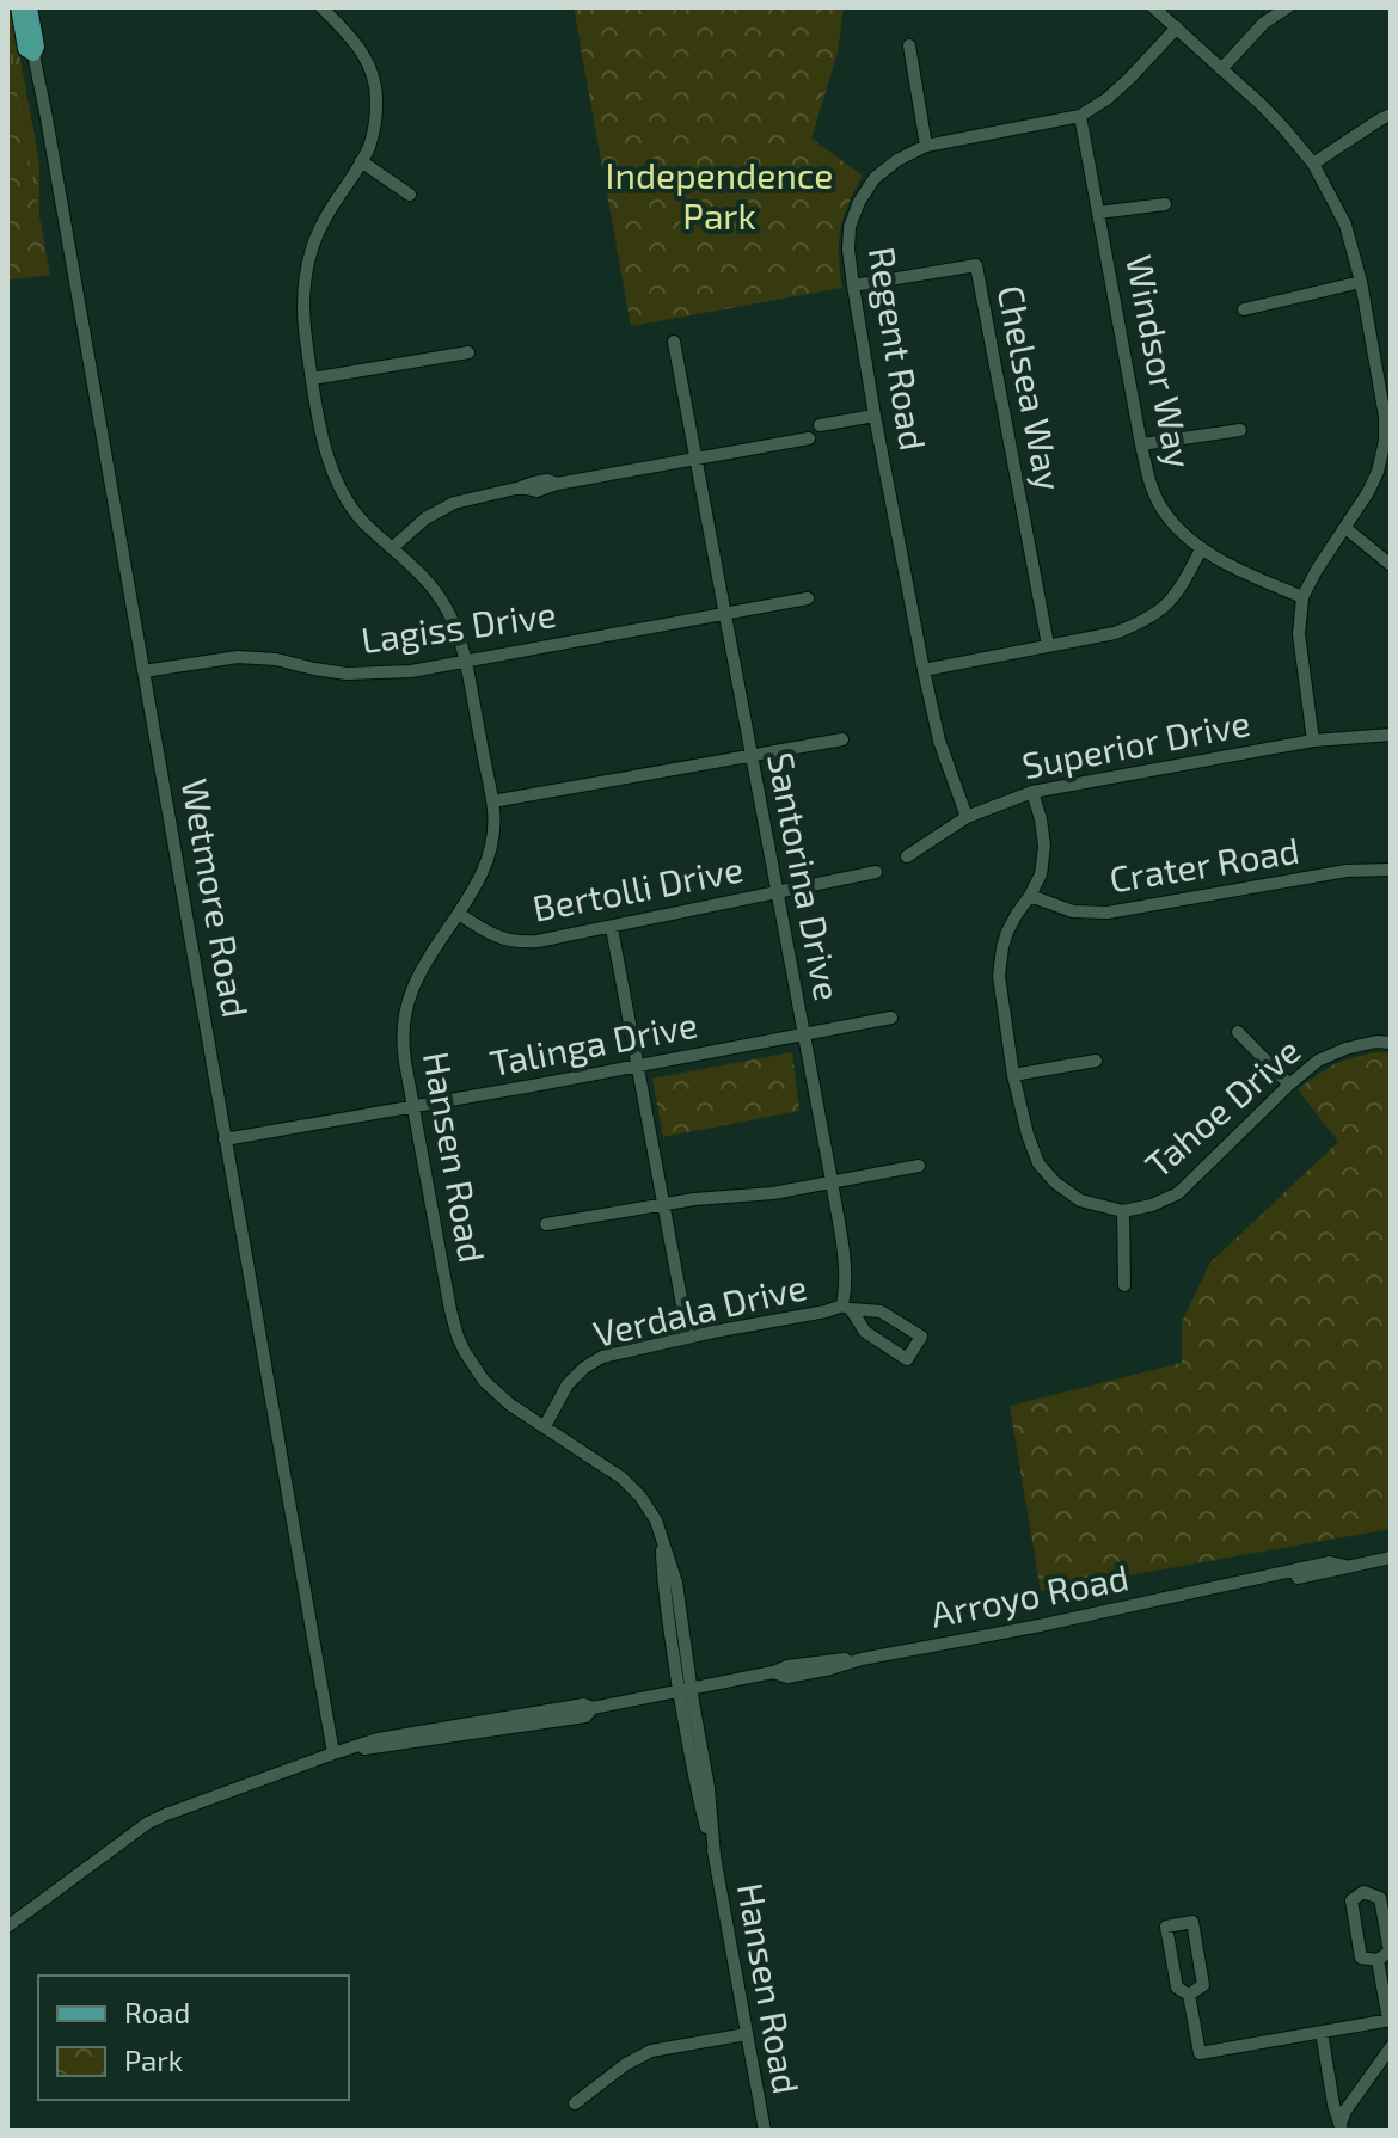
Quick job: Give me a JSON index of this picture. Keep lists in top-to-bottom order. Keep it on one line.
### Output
{"streets":{"main road":["Wetmore Road"],"street":["Regent Road","Windsor Way","Chelsea Way","Lagiss Drive","Superior Drive","Crater Road","Santorina Drive","Bertolli Drive","Talinga Drive","Tahoe Drive","Hansen Road","Verdala Drive","Arroyo Road"]},"crossings":[["Regent Road","Windsor Way"],["Regent Road","Chelsea Way"],["Regent Road","Superior Drive"],["Lagiss Drive","Santorina Drive"],["Lagiss Drive","Wetmore Road"],["Lagiss Drive","Hansen Road"],["Superior Drive","Tahoe Drive"],["Crater Road","Tahoe Drive"],["Santorina Drive","Bertolli Drive"],["Santorina Drive","Talinga Drive"],["Santorina Drive","Verdala Drive"],["Bertolli Drive","Hansen Road"],["Wetmore Road","Talinga Drive"],["Wetmore Road","Arroyo Road"],["Talinga Drive","Hansen Road"],["Hansen Road","Verdala Drive"],["Hansen Road","Arroyo Road"]],"parks":["Independence Park"],"legend":["Road","Park"]}
